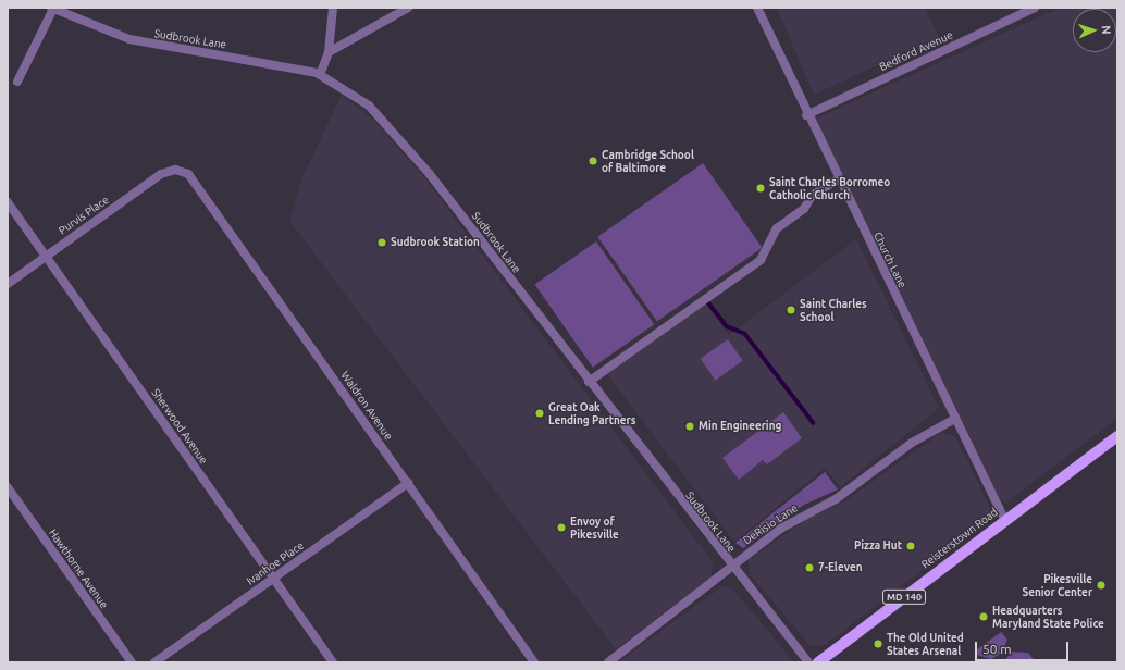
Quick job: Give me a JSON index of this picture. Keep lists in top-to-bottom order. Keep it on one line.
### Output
{"streets":{"main road":["Reisterstown Road","MD 140"],"street":["Sudbrook Lane","Bedford Avenue","Purvis Place","Church Lane","Waldron Avenue","Sherwood Avenue","DeRisio Lane","Ivanhoe Place","Hawthorne Avenue"]},"crossings":[["Sudbrook Lane","DeRisio Lane"],["Bedford Avenue","Church Lane"],["Purvis Place","Waldron Avenue"],["Purvis Place","Sherwood Avenue"],["Church Lane","DeRisio Lane"],["Church Lane","Reisterstown Road"],["Waldron Avenue","Ivanhoe Place"],["Sherwood Avenue","Ivanhoe Place"]],"places":["Cambridge School of Baltimore","Saint Charles Borromeo Catholic Church","Sudbrook Station","Saint Charles School","Great Oak Lending Partners","Min Engineering","Envoy of Pikesville","Pizza Hut","7-Eleven","Pikesville Senior Center","Headquarters Maryland State Police","The Old United States Arsenal"],"scale_bar":"50 m","north":"right"}
